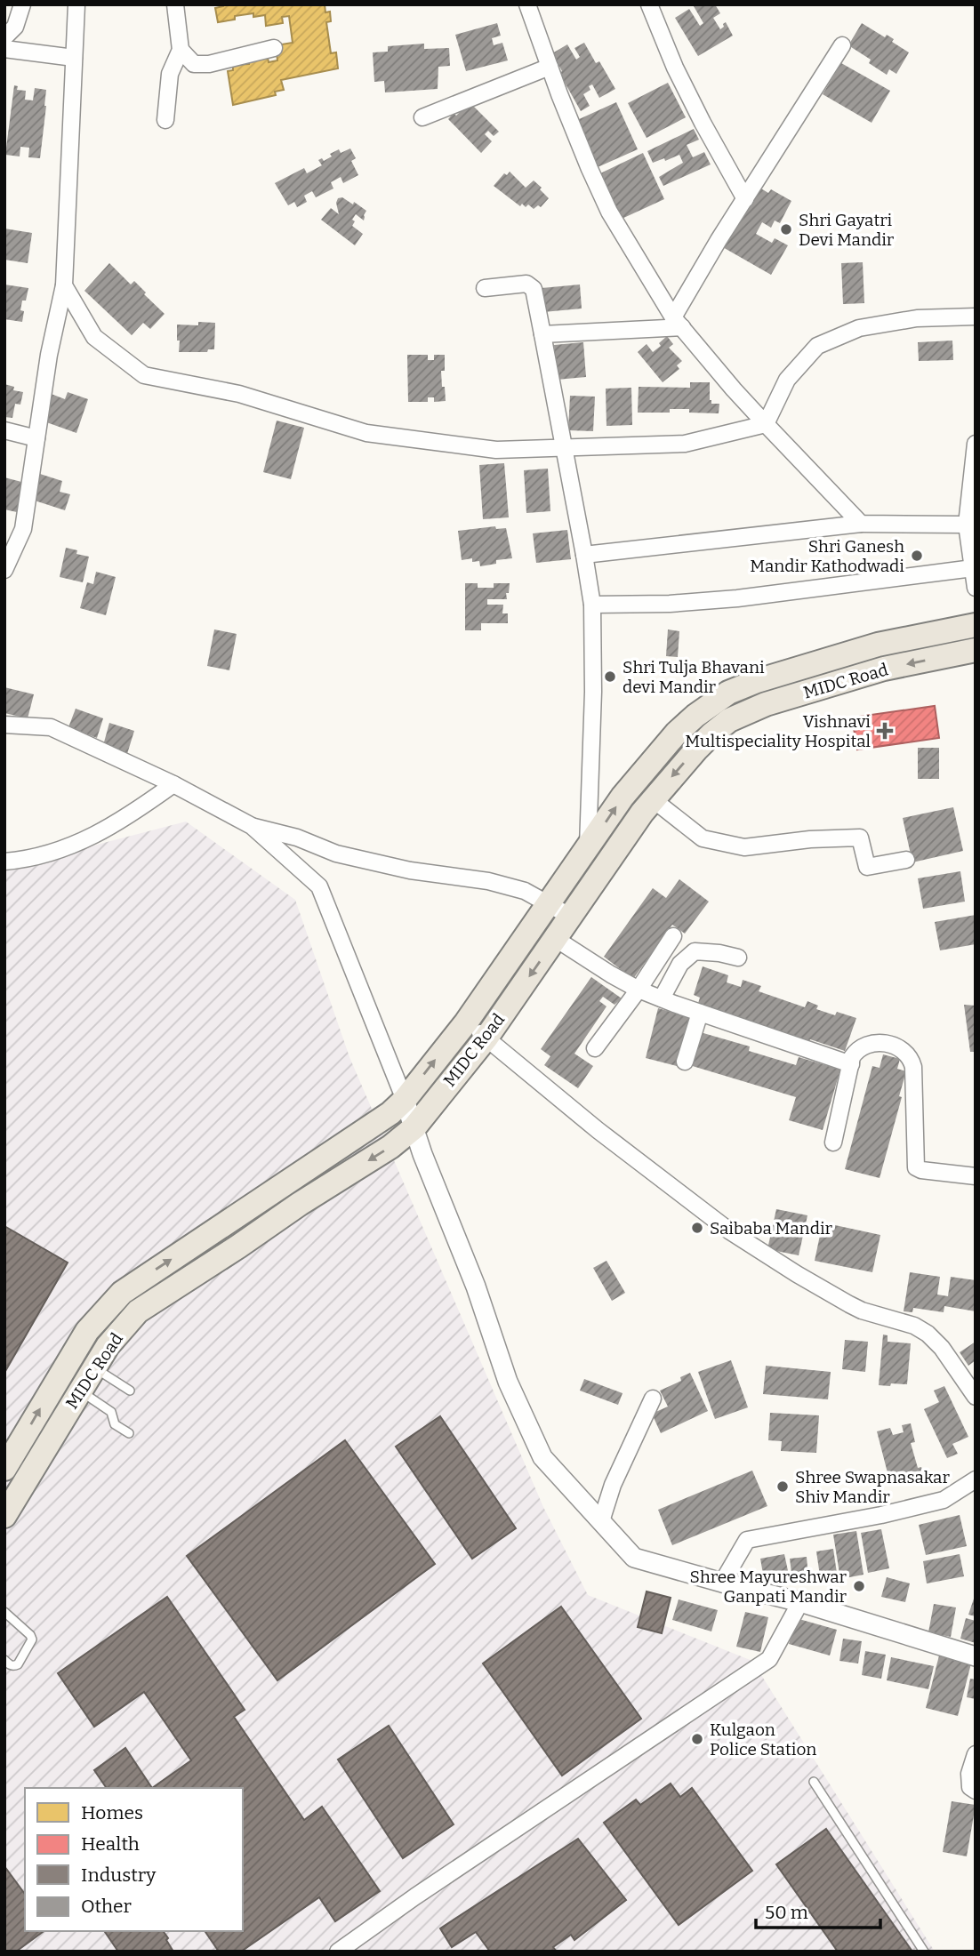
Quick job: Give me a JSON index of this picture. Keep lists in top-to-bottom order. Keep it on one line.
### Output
{"streets":{"main road":["MIDC Road"]},"places":{"other":["Shri Gayatri Devi Mandir","Shri Ganesh Mandir Kathodwadi","Shri Tulja Bhavani devi Mandir","Saibaba Mandir","Shree Swapnasakar Shiv Mandir","Shree Mayureshwar Ganpati Mandir","Kulgaon Police Station"],"health":["Vishnavi Multispeciality Hospital"]},"legend":["Homes","Health","Industry","Other"],"scale_bar":"50 m"}
